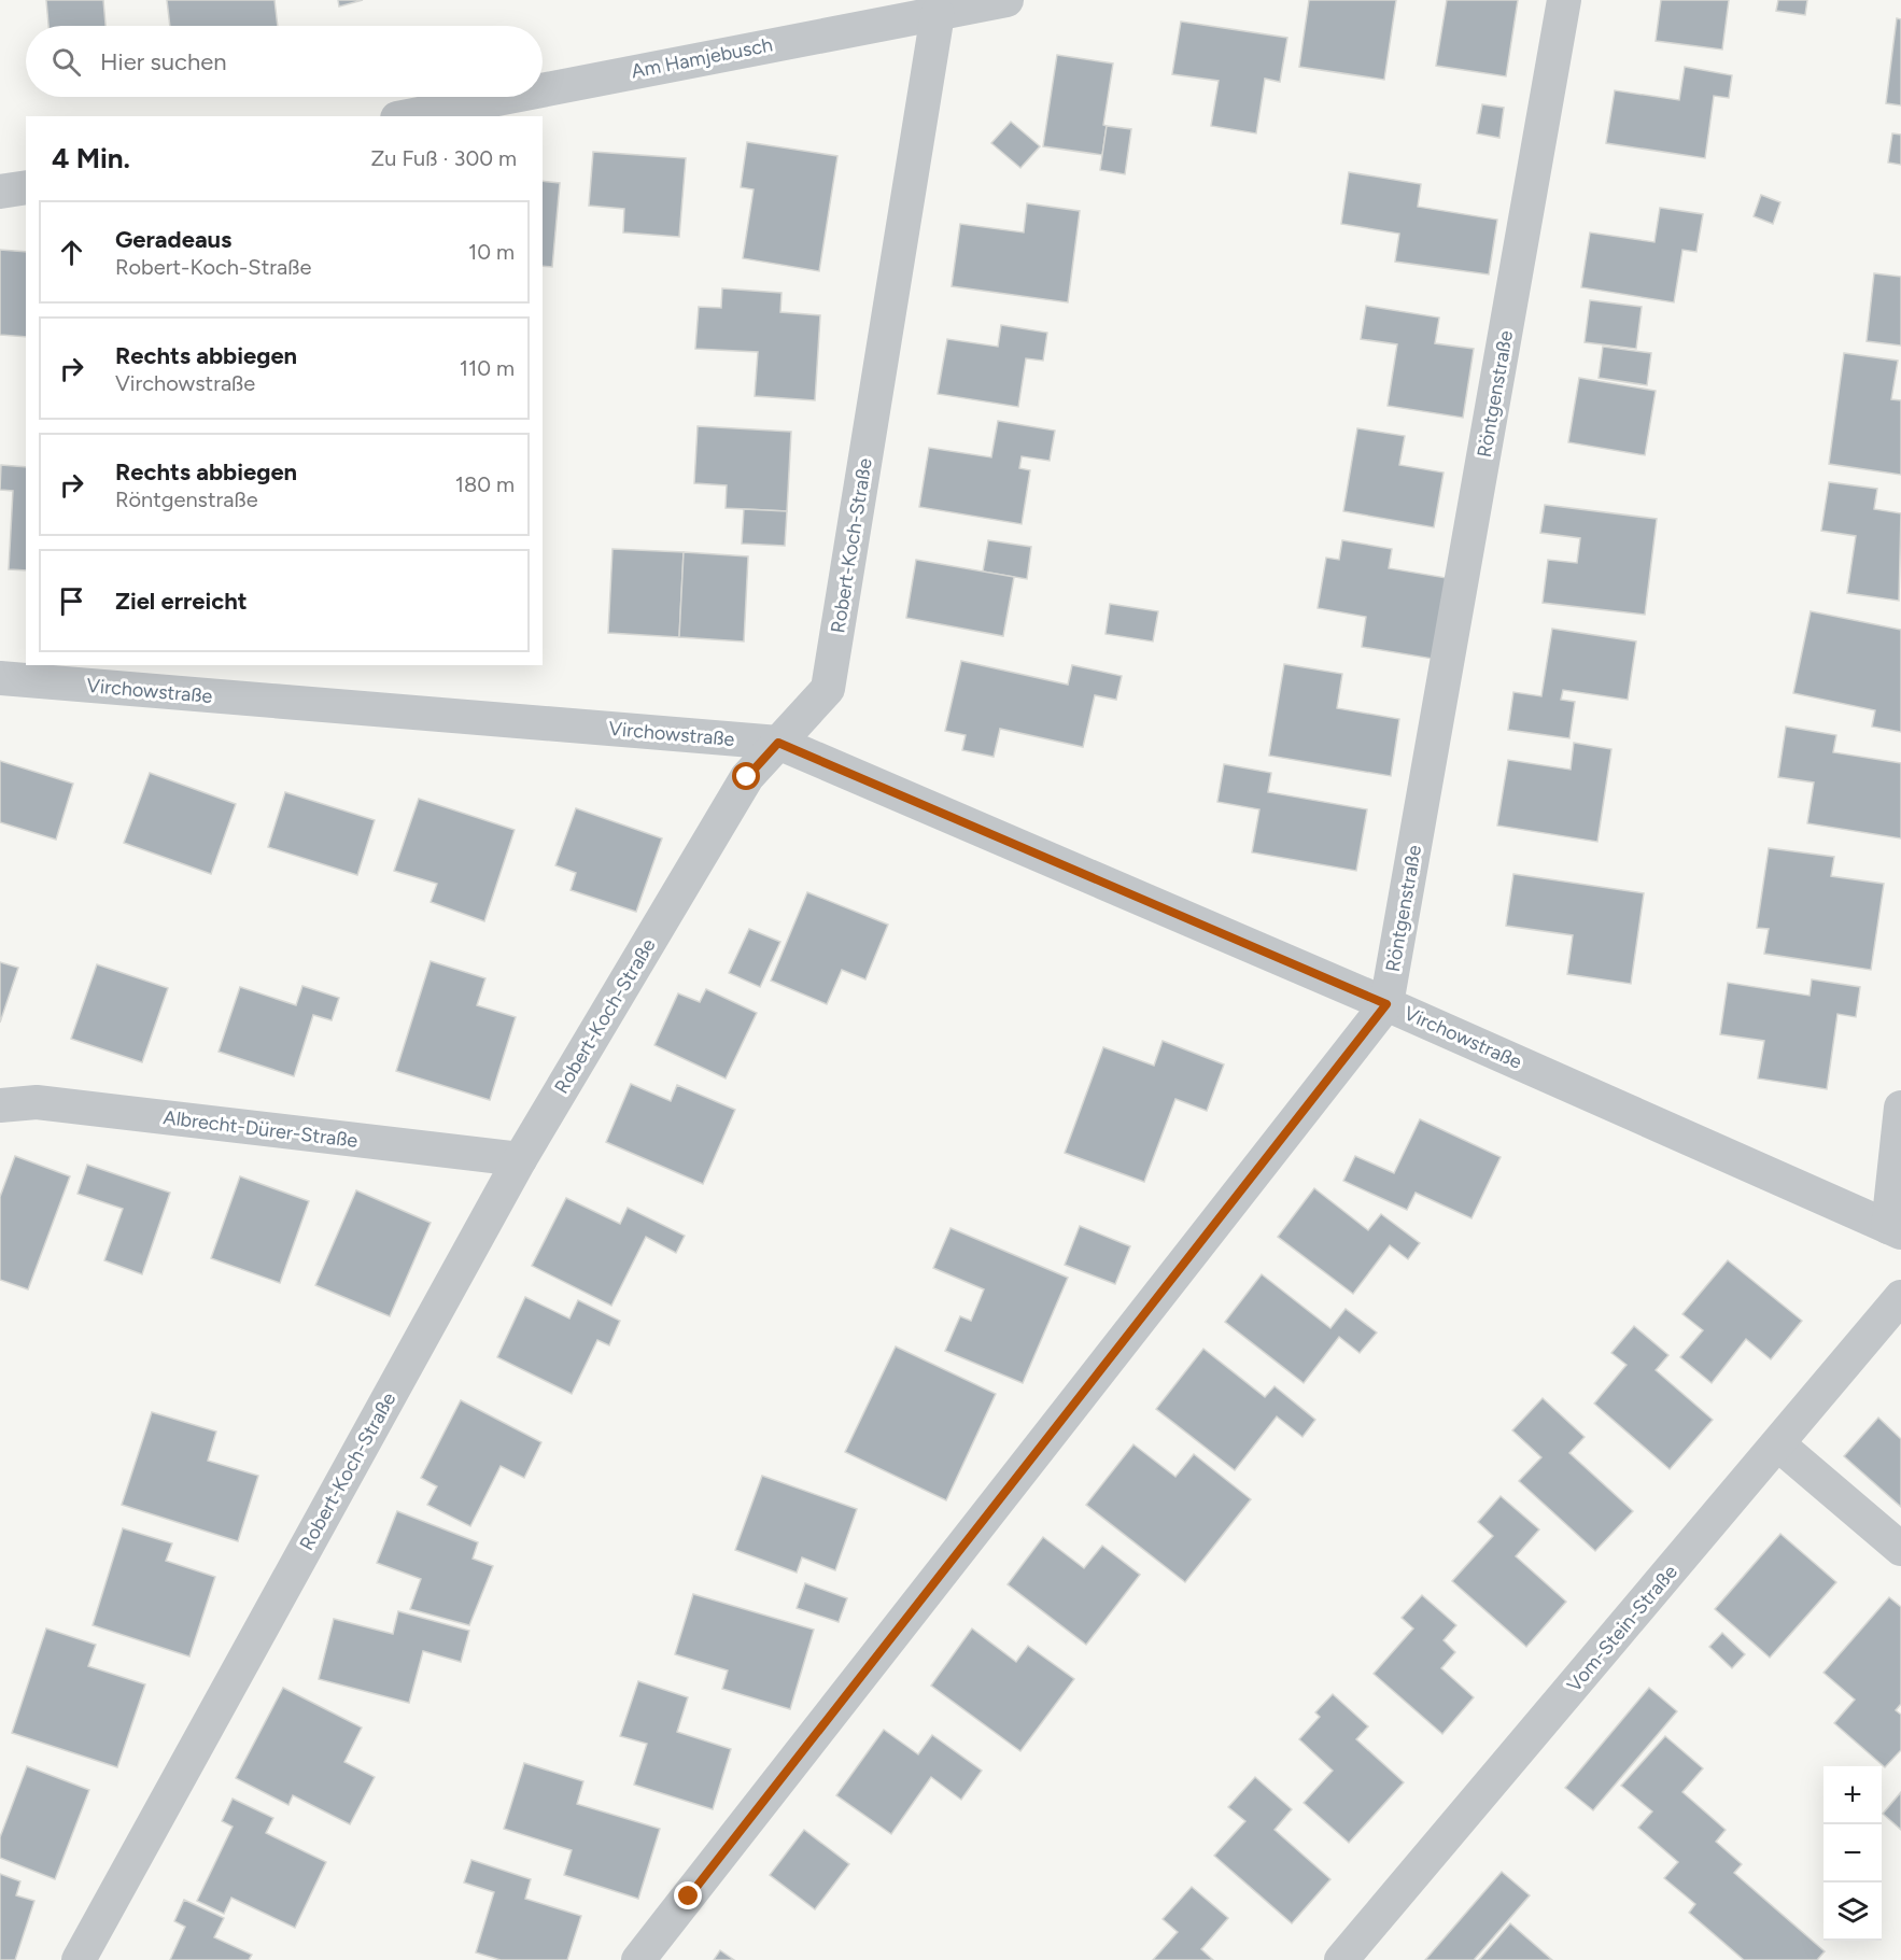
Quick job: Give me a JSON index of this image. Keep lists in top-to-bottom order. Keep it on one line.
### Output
{"streets":{"street":["Am Hamjebusch","Röntgenstraße","Robert-Koch-Straße","Virchowstraße","Albrecht-Dürer-Straße","Vom-Stein-Straße"]},"crossings":[["Am Hamjebusch","Robert-Koch-Straße"],["Röntgenstraße","Virchowstraße"],["Robert-Koch-Straße","Virchowstraße"],["Robert-Koch-Straße","Albrecht-Dürer-Straße"]],"page":{"search":"Hier suchen","heading":["4 Min.","Zu Fuß · 300 m"],"list":[["Geradeaus","Robert-Koch-Straße","10 m"],["Rechts abbiegen","Virchowstraße","110 m"],["Rechts abbiegen","Röntgenstraße","180 m"],"Ziel erreicht"],"map_buttons":["+","−"]}}
